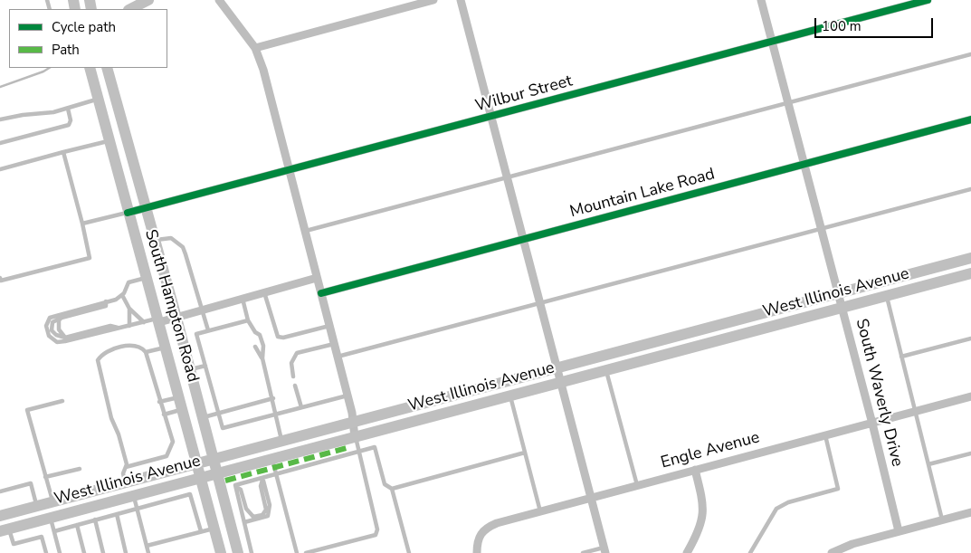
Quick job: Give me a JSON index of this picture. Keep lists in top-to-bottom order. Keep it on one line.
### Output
{"streets":{"main road":["West Illinois Avenue","South Hampton Road"],"street":["Wilbur Street","Mountain Lake Road","South Waverly Drive","Engle Avenue"]},"crossings":[["Wilbur Street","South Hampton Road"],["Wilbur Street","South Waverly Drive"],["Mountain Lake Road","South Waverly Drive"],["West Illinois Avenue","South Hampton Road"],["West Illinois Avenue","South Waverly Drive"],["South Waverly Drive","Engle Avenue"]],"legend":["Cycle path","Path"],"scale_bar":"100 m"}
